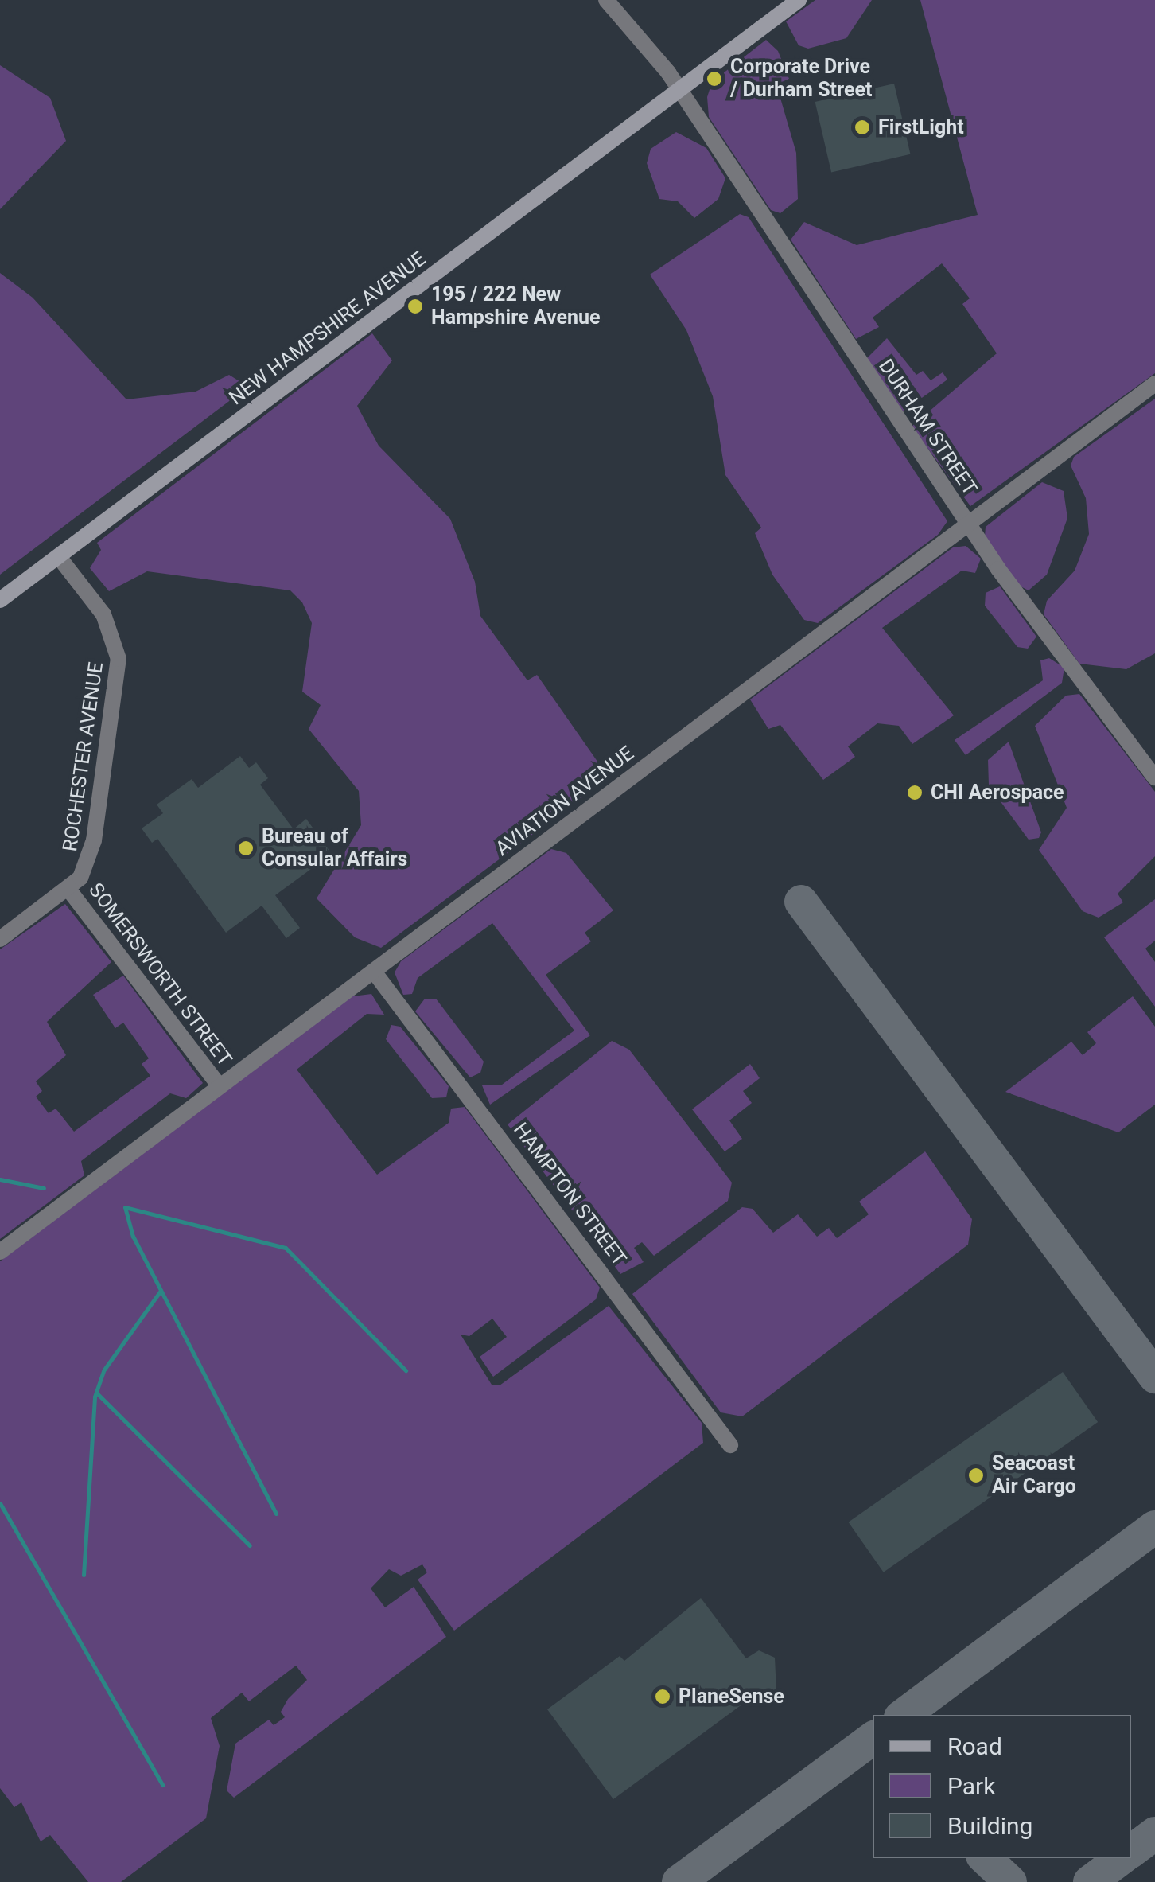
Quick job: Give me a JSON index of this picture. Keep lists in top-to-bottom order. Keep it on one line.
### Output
{"streets":{"street":["NEW HAMPSHIRE AVENUE","DURHAM STREET","ROCHESTER AVENUE","AVIATION AVENUE","SOMERSWORTH STREET","HAMPTON STREET"]},"crossings":[["NEW HAMPSHIRE AVENUE","DURHAM STREET"],["NEW HAMPSHIRE AVENUE","ROCHESTER AVENUE"],["DURHAM STREET","AVIATION AVENUE"],["ROCHESTER AVENUE","SOMERSWORTH STREET"],["AVIATION AVENUE","SOMERSWORTH STREET"],["AVIATION AVENUE","HAMPTON STREET"]],"places":["Corporate Drive / Durham Street","FirstLight","195 / 222 New Hampshire Avenue","CHI Aerospace","Bureau of Consular Affairs","Seacoast Air Cargo","PlaneSense"],"legend":["Road","Park","Building"]}
